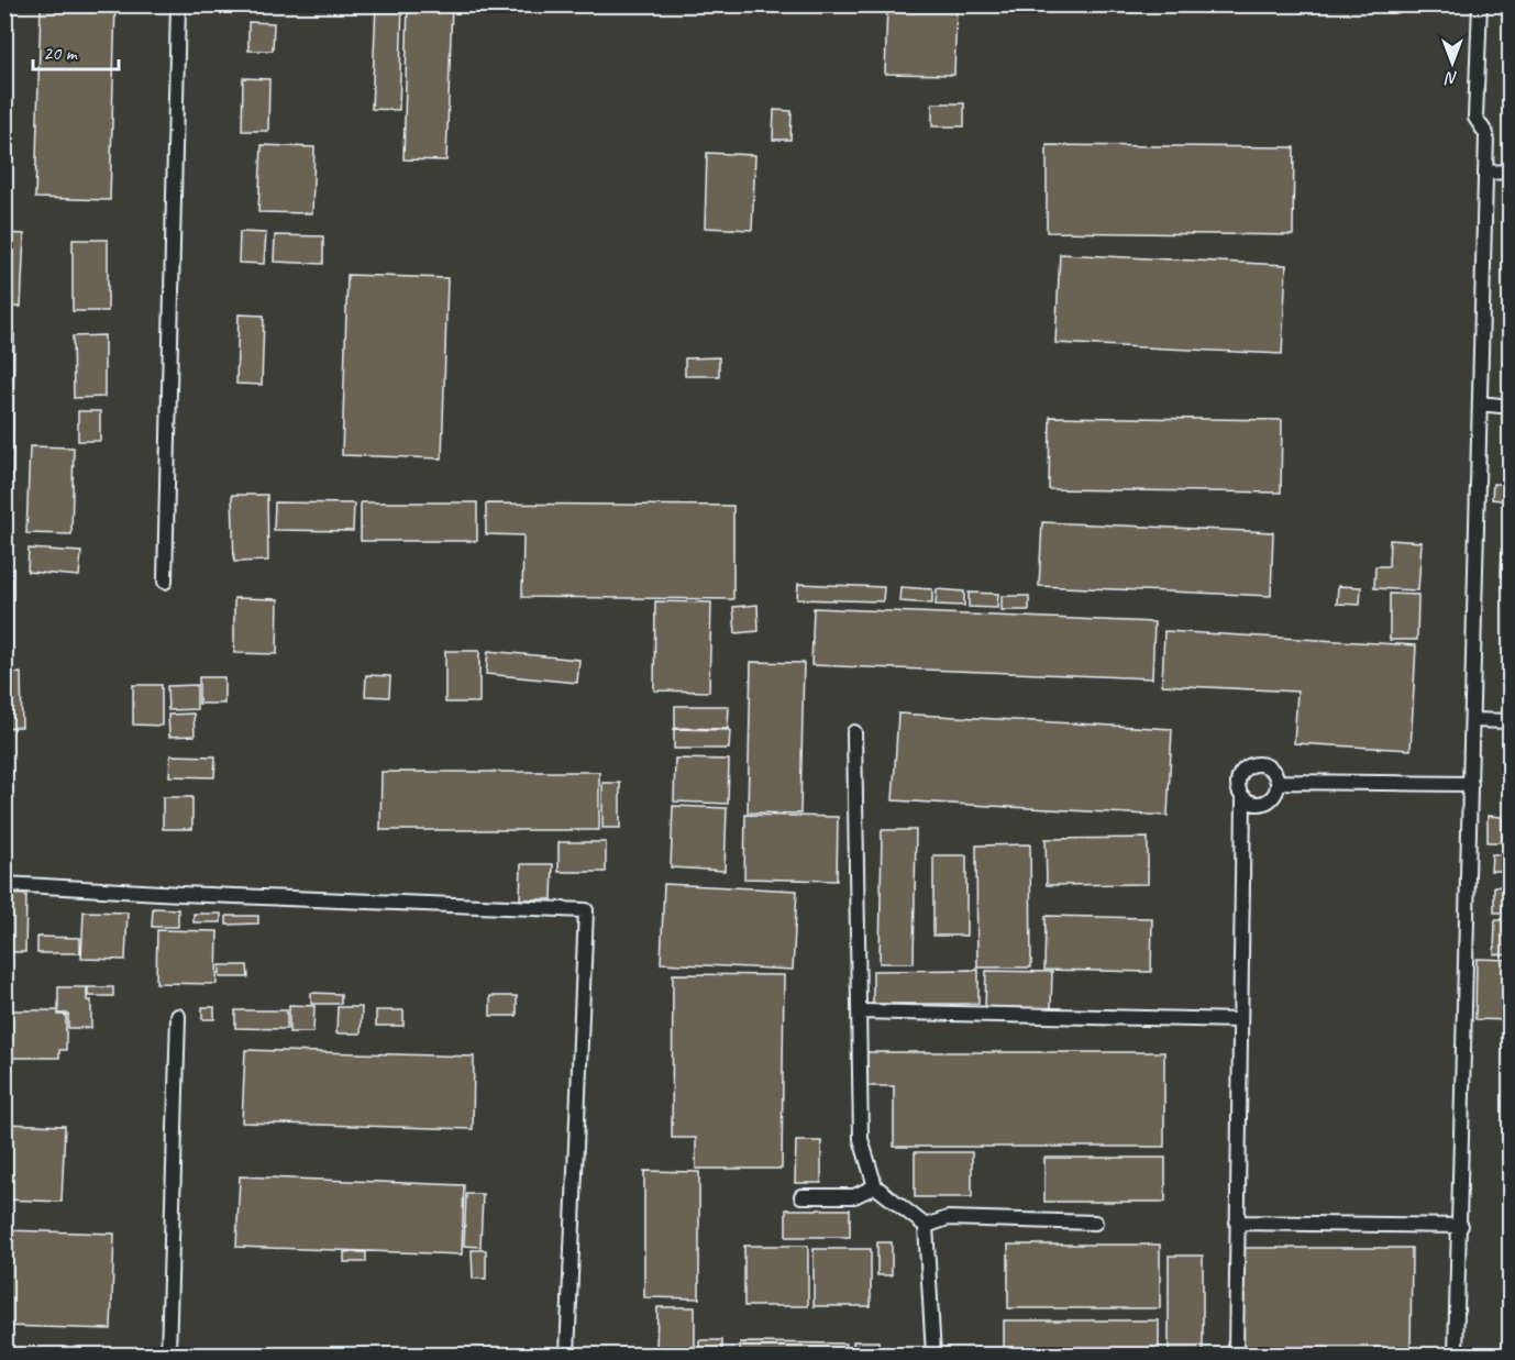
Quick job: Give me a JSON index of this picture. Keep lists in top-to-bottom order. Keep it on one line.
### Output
{"scale_bar":"20 m","north":"bottom"}
